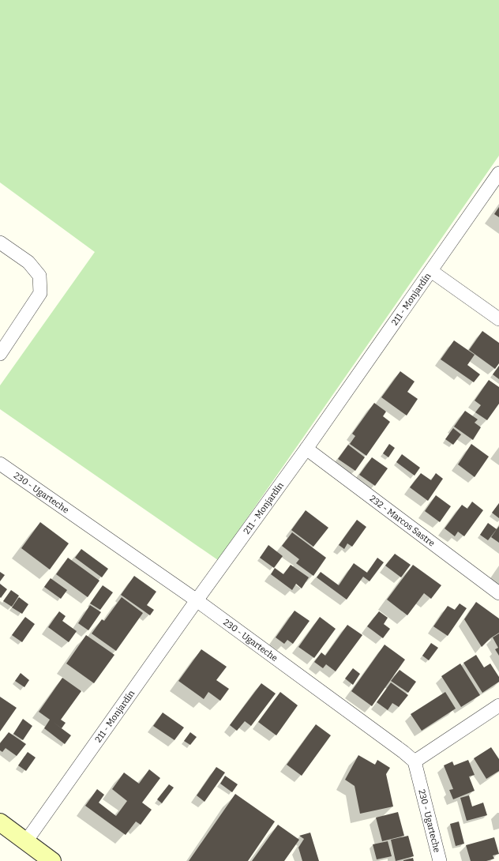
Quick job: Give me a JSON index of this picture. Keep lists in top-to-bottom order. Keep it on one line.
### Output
{"streets":{"street":["211 - Monjardín","230 - Ugarteche","232 - Marcos Sastre"]},"crossings":[["211 - Monjardín","230 - Ugarteche"],["211 - Monjardín","232 - Marcos Sastre"]]}
